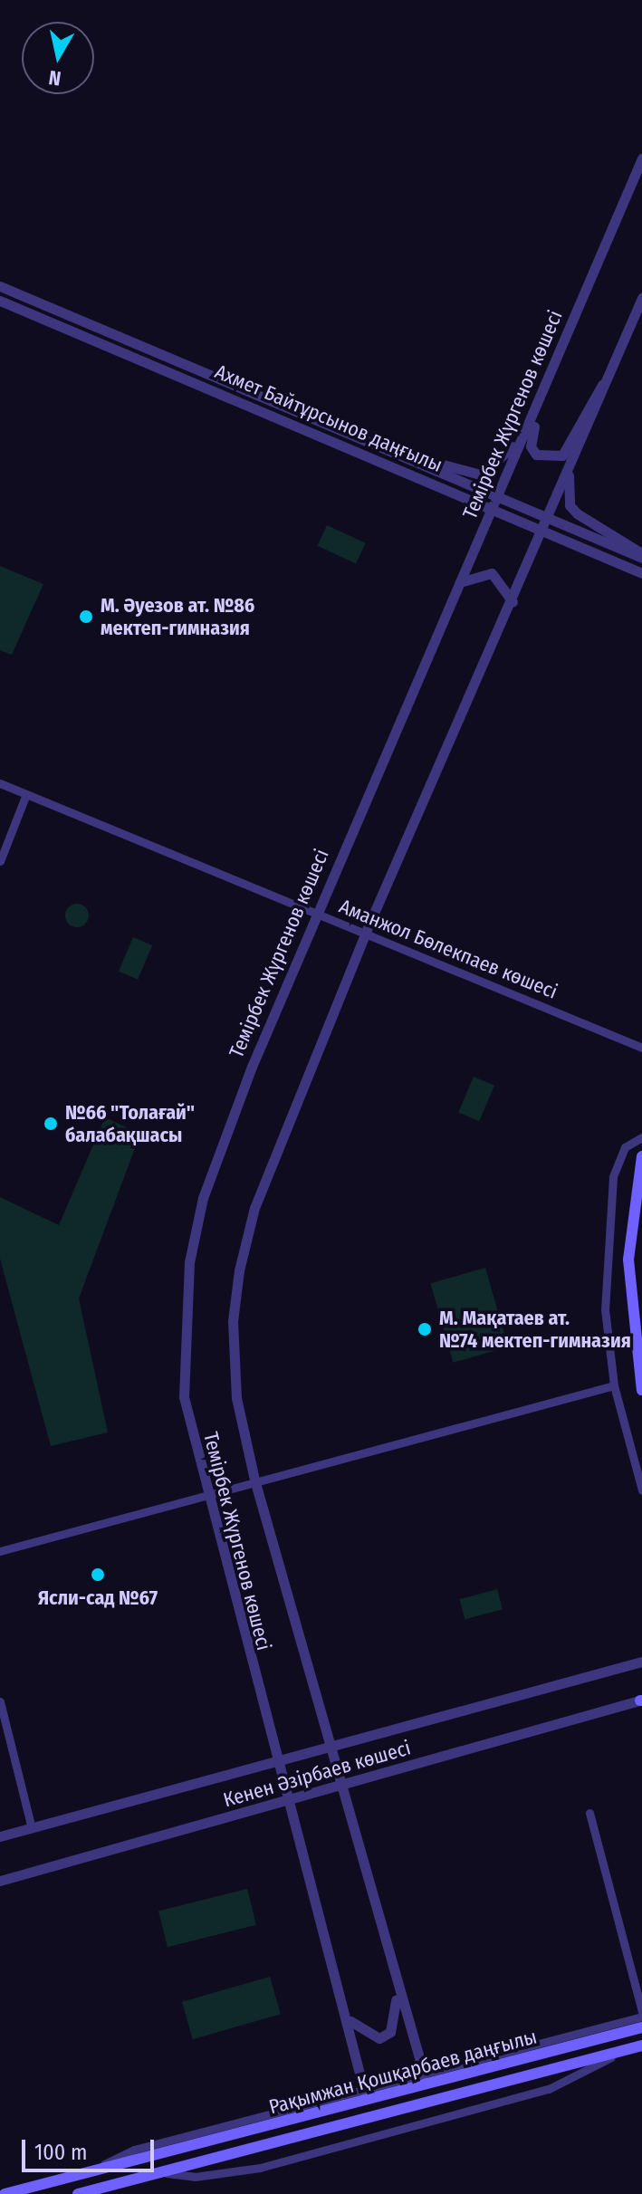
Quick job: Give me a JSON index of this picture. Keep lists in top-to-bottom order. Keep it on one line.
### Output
{"streets":{"main road":["Рақымжан Қошқарбаев даңғылы"],"street":["Темірбек Жүргенов көшесі","Ахмет Байтұрсынов даңғылы","Аманжол Бөлекпаев көшесі","Кенен Әзірбаев көшесі"]},"crossings":[["Темірбек Жүргенов көшесі","Ахмет Байтұрсынов даңғылы"],["Темірбек Жүргенов көшесі","Аманжол Бөлекпаев көшесі"],["Темірбек Жүргенов көшесі","Кенен Әзірбаев көшесі"]],"places":["М. Әуезов ат. №86 мектеп-гимназия","№66 \"Толағай\" балабақшасы","М. Мақатаев ат. №74 мектеп-гимназия","Ясли-сад №67"],"scale_bar":"100 m","north":"bottom"}
